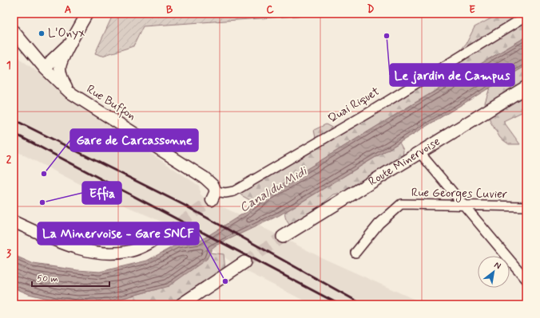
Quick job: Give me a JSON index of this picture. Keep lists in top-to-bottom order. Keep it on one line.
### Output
{"streets":{"main road":["Route Minervoise"],"street":["Rue Buffon","Quai Riquet","Rue Georges Cuvier"]},"crossings":[["Rue Buffon","Quai Riquet"]],"water":["Canal du Midi"],"places":["L'Onyx","Le jardin de Campus","Gare de Carcassonne","Effia","La Minervoise - Gare SNCF"],"scale_bar":"50 m","north":"top right","grid":{"columns":["A","B","C","D","E"],"rows":["1","2","3"]}}
